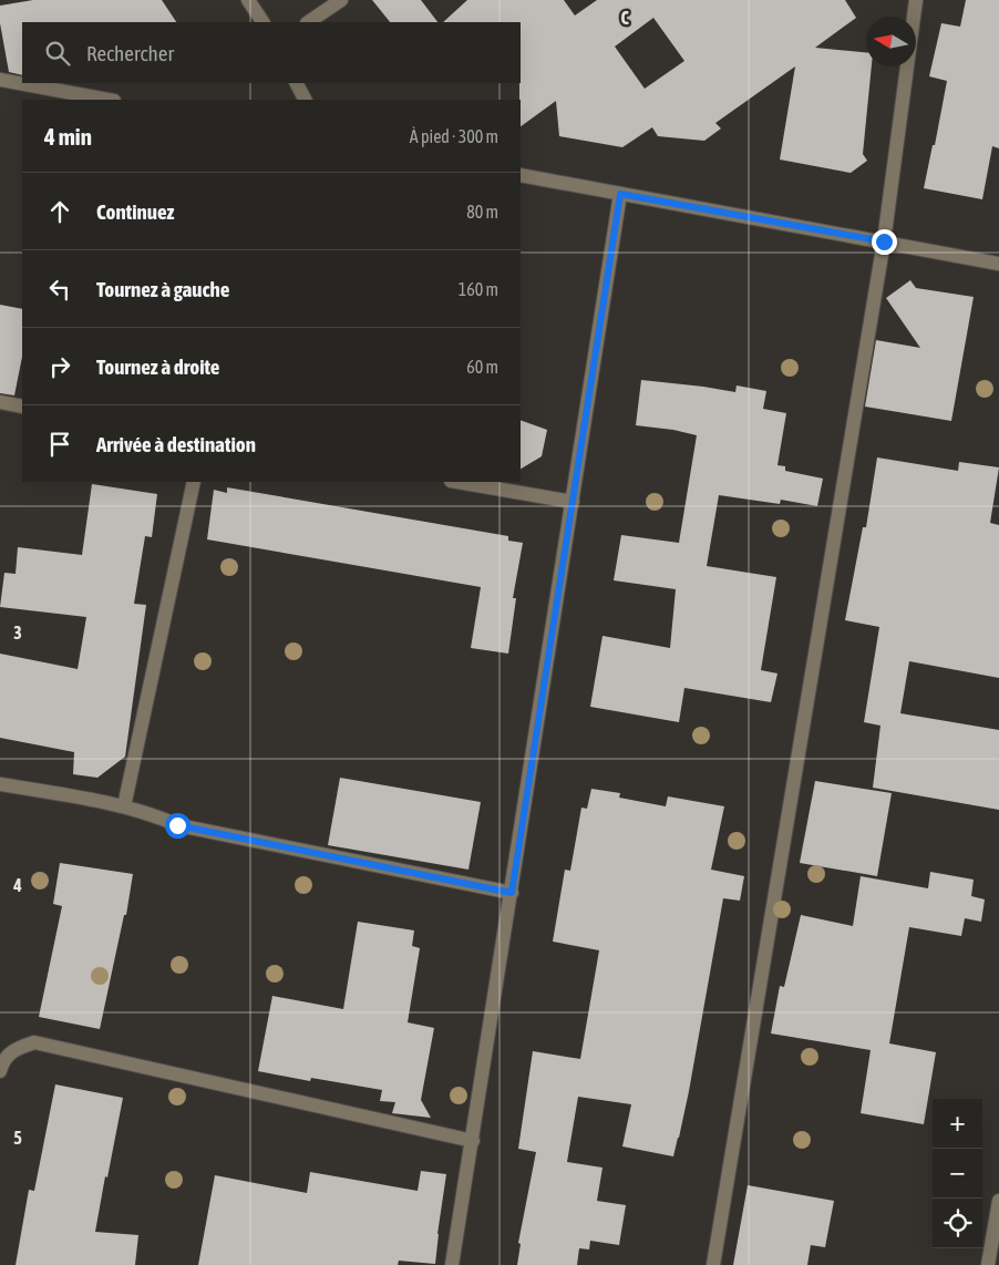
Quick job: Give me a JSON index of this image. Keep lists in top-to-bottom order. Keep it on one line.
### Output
{"north":"left","page":{"search":"Rechercher","heading":["4 min","À pied · 300 m"],"list":[["Continuez","80 m"],["Tournez à gauche","160 m"],["Tournez à droite","60 m"],"Arrivée à destination"],"map_buttons":["+","−"]},"grid":{"columns":["C"],"rows":["3","4","5"]}}
